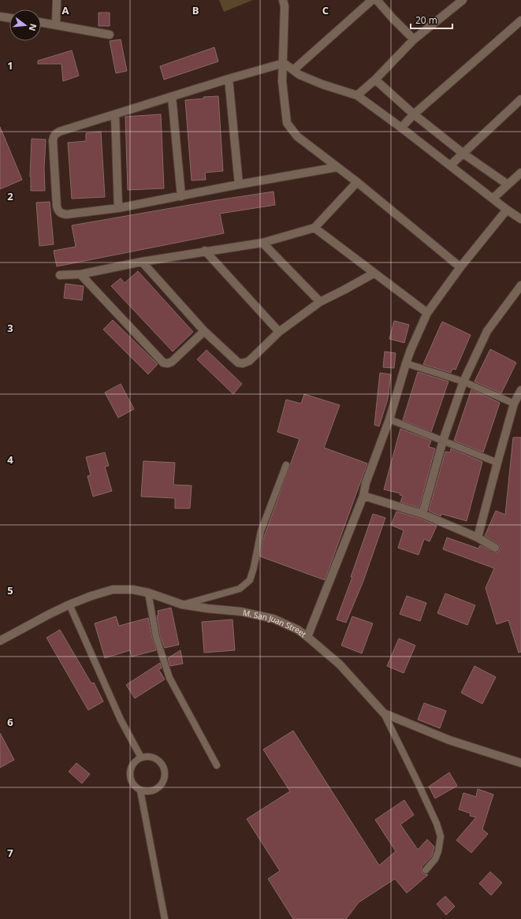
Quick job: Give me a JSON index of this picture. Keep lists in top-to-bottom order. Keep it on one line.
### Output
{"streets":{"street":["M. San Juan Street"]},"scale_bar":"20 m","north":"right","grid":{"columns":["A","B","C"],"rows":["1","2","3","4","5","6","7"]}}
